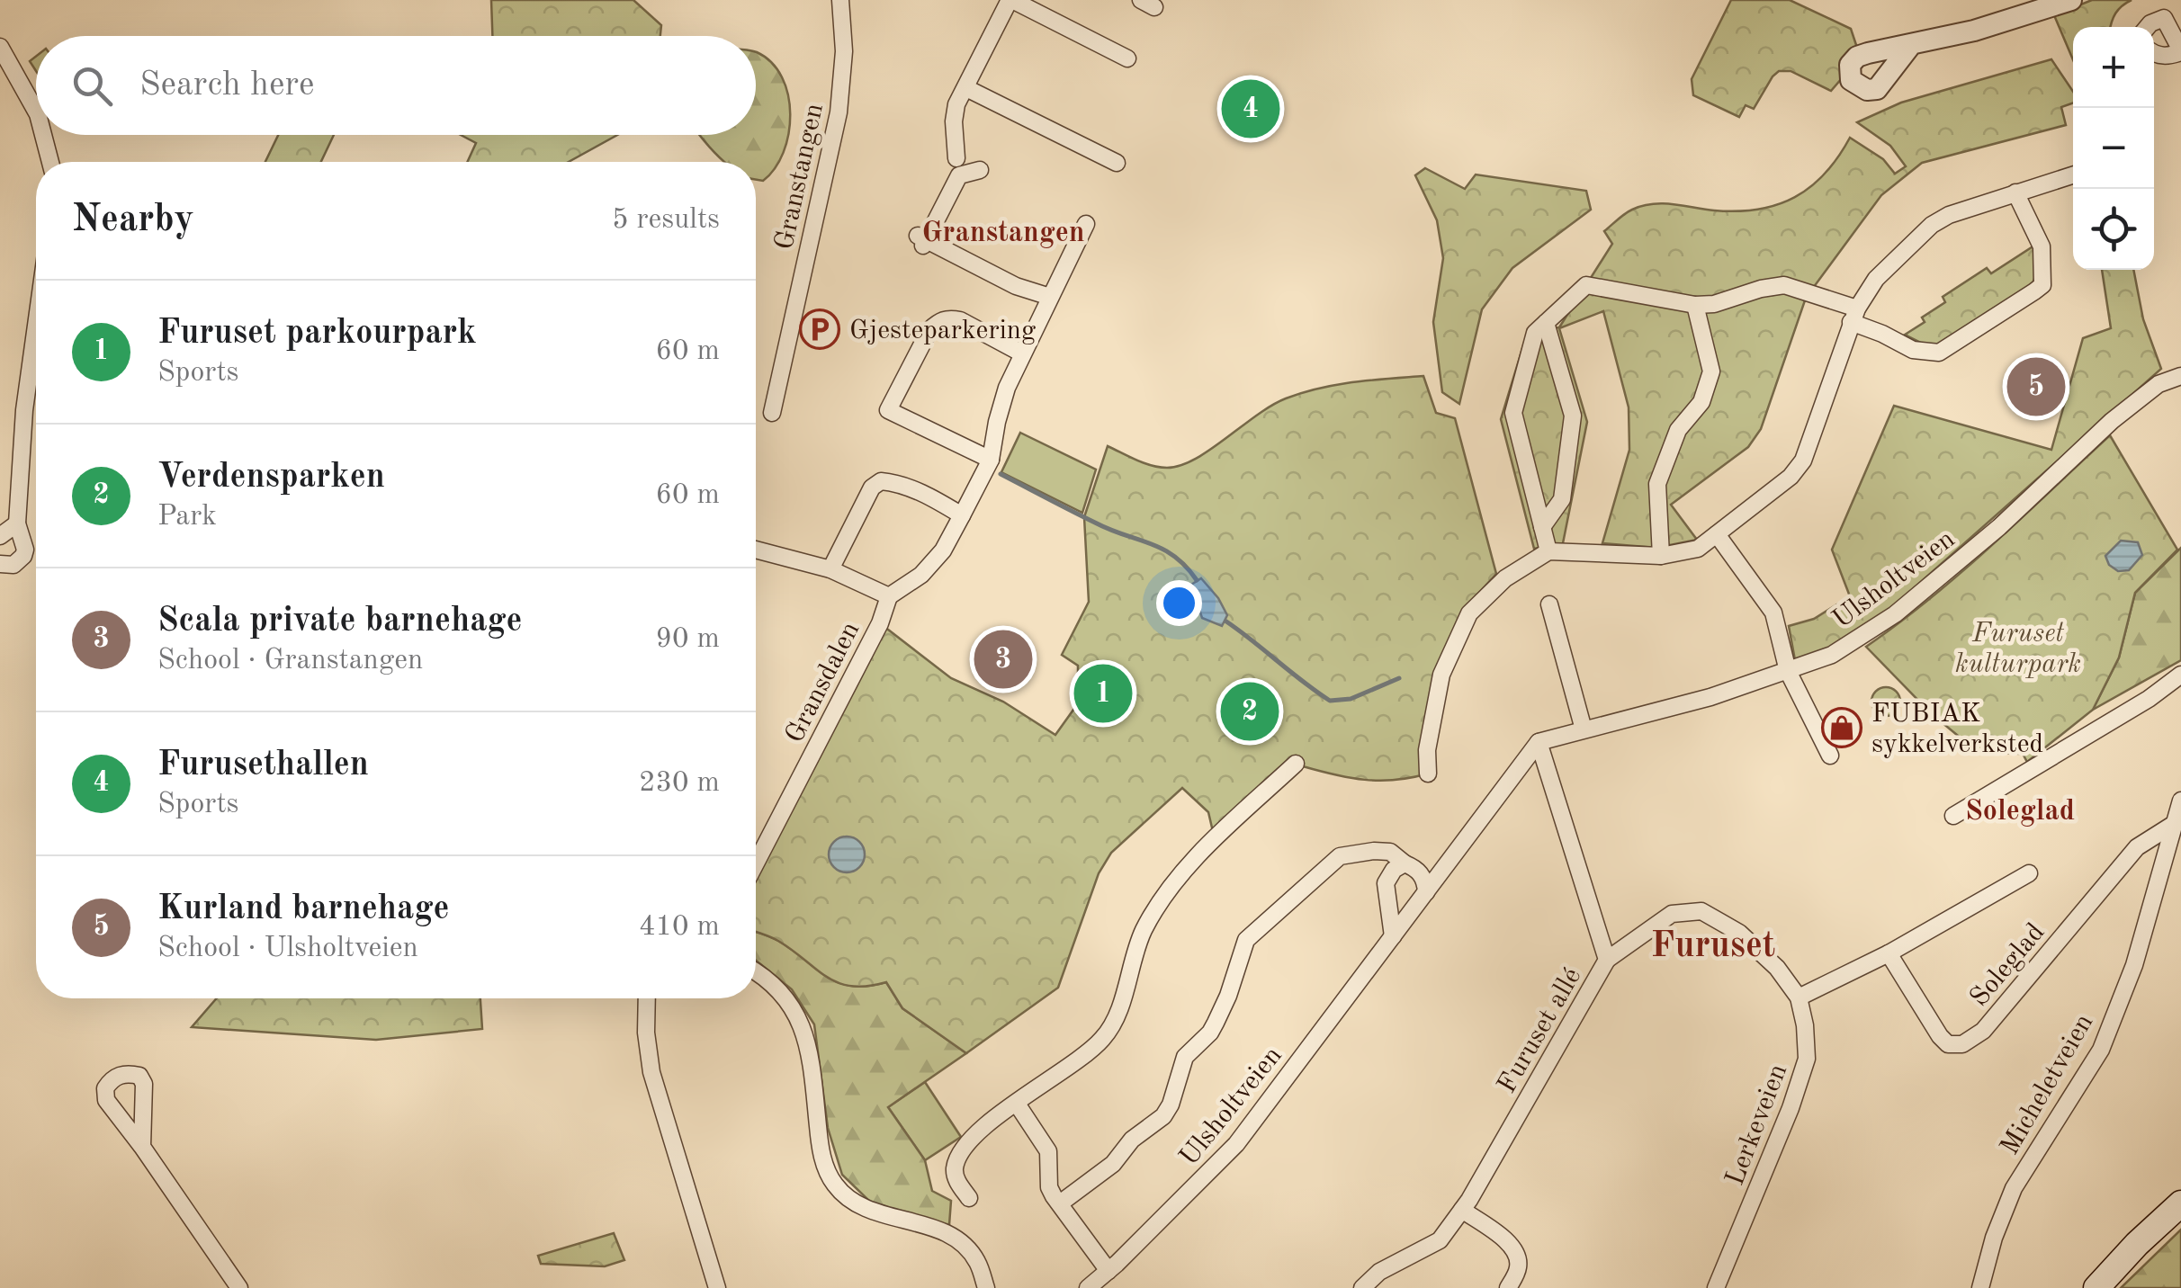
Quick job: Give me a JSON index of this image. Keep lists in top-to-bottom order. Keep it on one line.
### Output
{"streets":{"street":["Granstangen","Ulsholtveien","Gransdalen","Soleglad","Furuset allé","Micheletveien","Lerkeveien"]},"crossings":[["Ulsholtveien","Furuset allé"],["Soleglad","Micheletveien"],["Soleglad","Lerkeveien"],["Furuset allé","Lerkeveien"]],"districts":["Granstangen","Soleglad","Furuset"],"parks":["Furuset kulturpark"],"places":{"parking":["Gjesteparkering"],"shop":["FUBIAK sykkelverksted"]},"page":{"map_buttons":["+","−"],"search":"Search here","pins":["4","5","3","1","2"],"heading":["Nearby","5 results"],"list":[{"mark":"1","name":"Furuset parkourpark","note":"Sports","value":"60 m"},{"mark":"2","name":"Verdensparken","note":"Park","value":"60 m"},{"mark":"3","name":"Scala private barnehage","note":"School · Granstangen","value":"90 m"},{"mark":"4","name":"Furusethallen","note":"Sports","value":"230 m"},{"mark":"5","name":"Kurland barnehage","note":"School · Ulsholtveien","value":"410 m"}]}}
